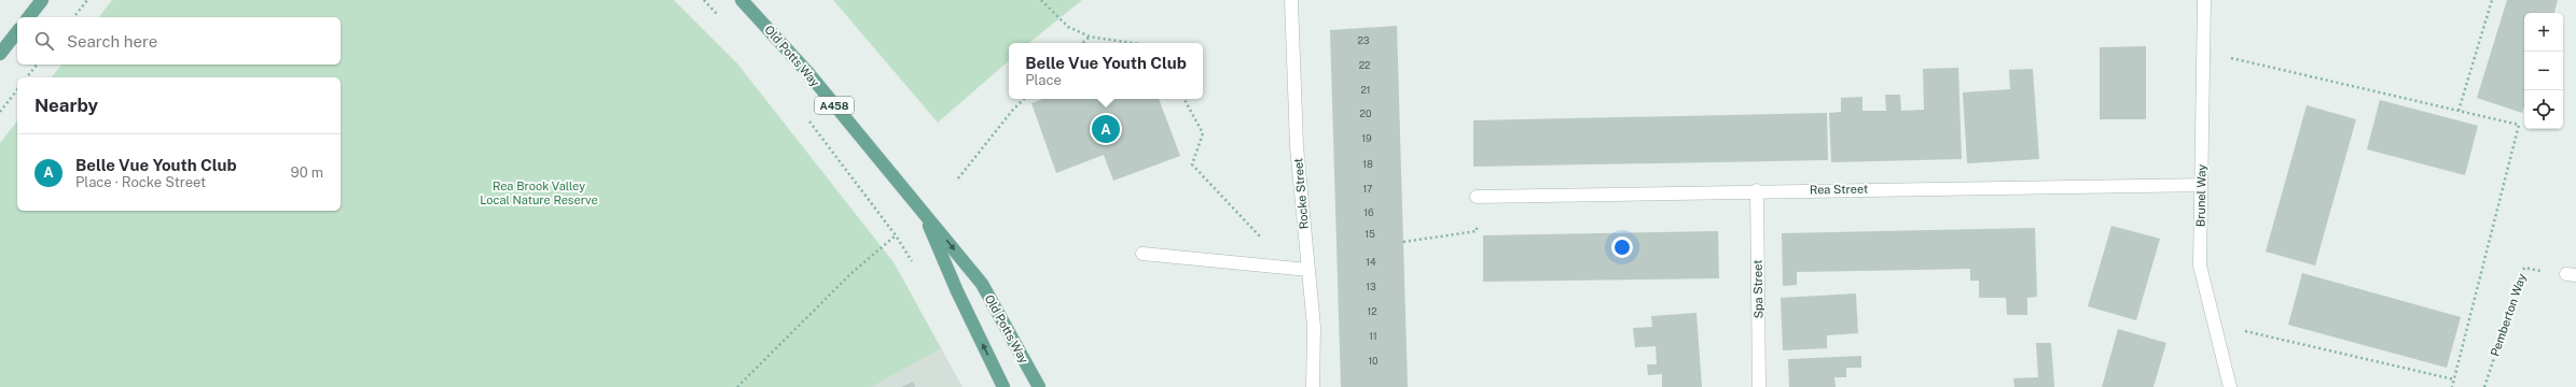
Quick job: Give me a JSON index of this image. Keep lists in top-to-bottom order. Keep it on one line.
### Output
{"streets":{"main road":["Old Potts Way","A458"],"street":["Rea Street","Rocke Street","Brunel Way","Spa Street"],"path":["Pemberton Way"]},"crossings":[["Rea Street","Brunel Way"],["Rea Street","Spa Street"]],"parks":["Rea Brook Valley Local Nature Reserve"],"house_numbers":["23","22","21","20","19","18","17","16","15","14","13","12","11","10"],"page":{"map_buttons":["+","−"],"search":"Search here","popup":["Belle Vue Youth Club","Place"],"heading":"Nearby","pins":"A","list":[{"mark":"A","name":"Belle Vue Youth Club","note":"Place · Rocke Street","value":"90 m"}]}}
